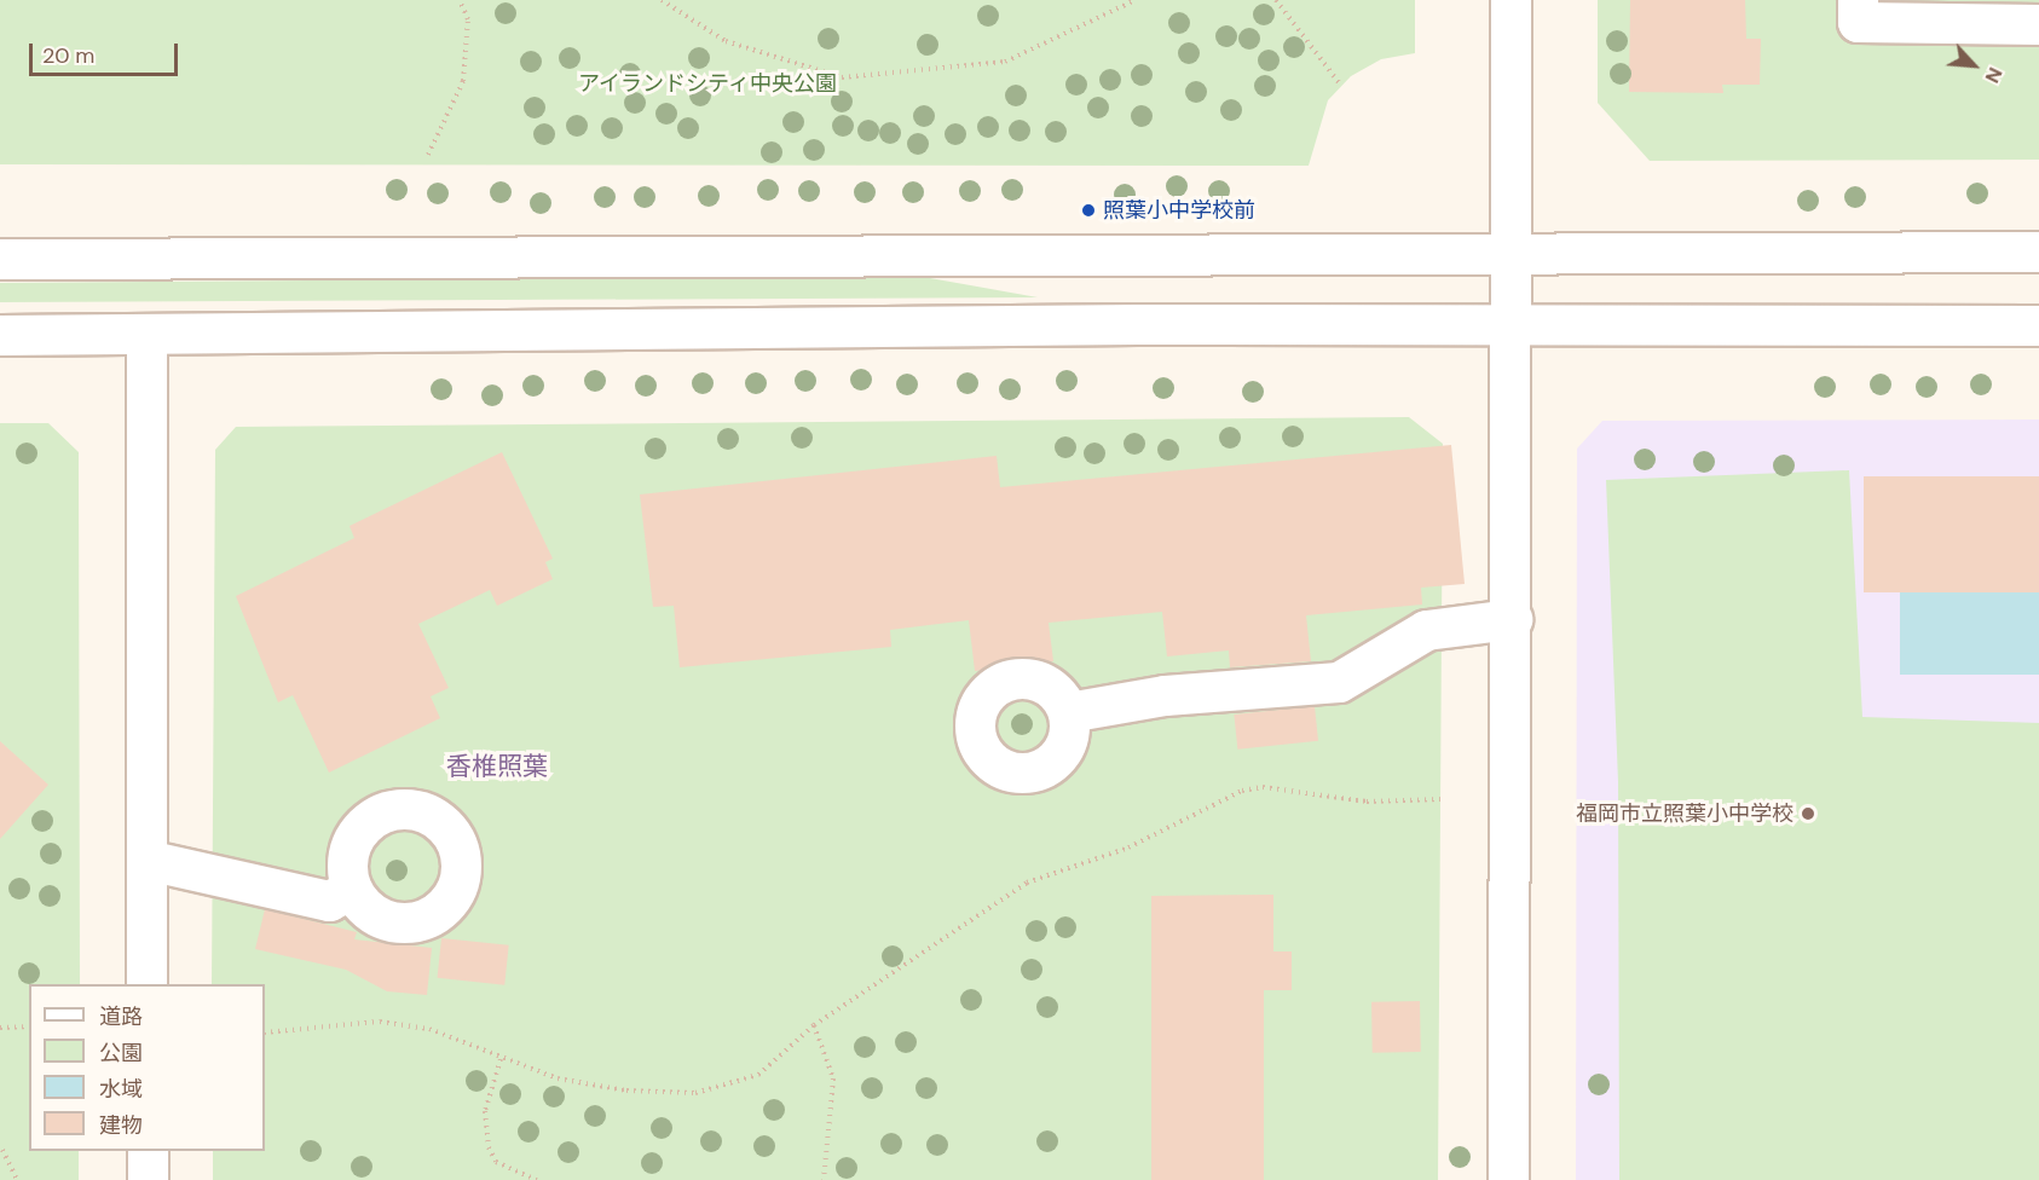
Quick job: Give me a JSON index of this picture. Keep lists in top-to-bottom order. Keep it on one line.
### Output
{"districts":["香椎照葉"],"parks":["アイランドシティ中央公園"],"places":["照葉小中学校前","福岡市立照葉小中学校"],"legend":["道路","公園","水域","建物"],"scale_bar":"20 m","north":"bottom right"}
